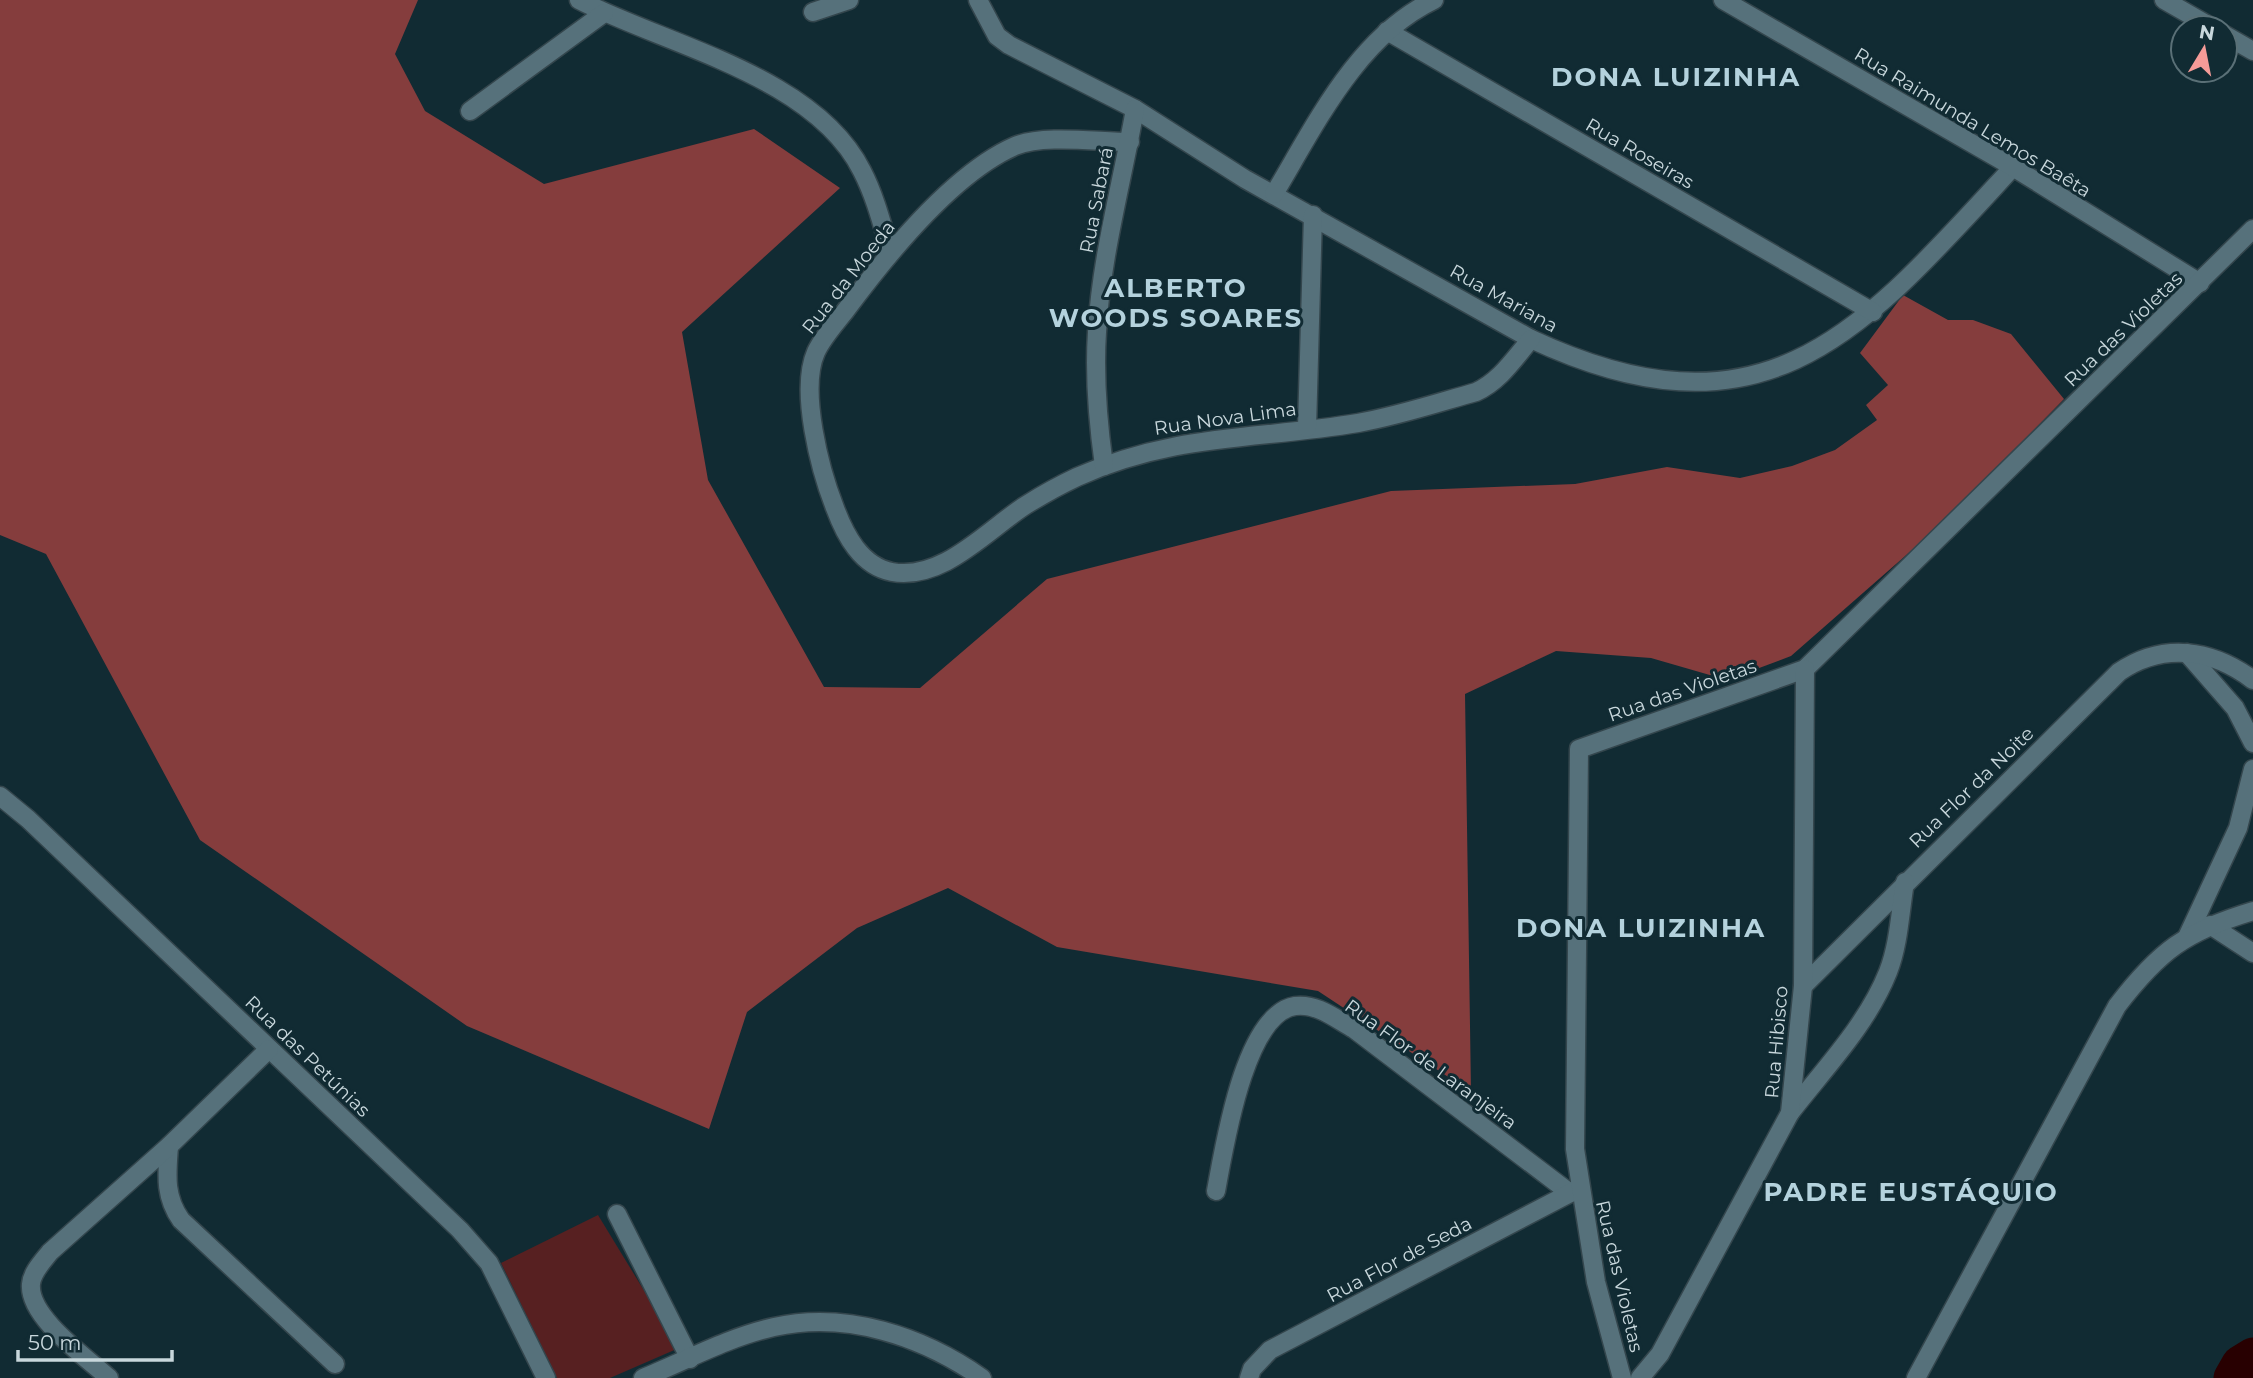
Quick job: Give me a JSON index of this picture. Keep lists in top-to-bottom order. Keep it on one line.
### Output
{"streets":{"street":["Rua Raimunda Lemos Baêta","Rua Roseiras","Rua Sabará","Rua da Moeda","Rua Mariana","Rua das Violetas","Rua Nova Lima","Rua Flor da Noite","Rua Hibisco","Rua das Petúnias","Rua Flor de Laranjeira","Rua Flor de Seda"]},"crossings":[["Rua Raimunda Lemos Baêta","Rua Mariana"],["Rua Raimunda Lemos Baêta","Rua das Violetas"],["Rua Roseiras","Rua Mariana"],["Rua Sabará","Rua da Moeda"],["Rua Sabará","Rua Mariana"],["Rua Sabará","Rua Nova Lima"],["Rua da Moeda","Rua Nova Lima"],["Rua Mariana","Rua Nova Lima"],["Rua das Violetas","Rua Hibisco"],["Rua das Violetas","Rua Flor de Laranjeira"],["Rua das Violetas","Rua Flor de Seda"],["Rua Flor da Noite","Rua Hibisco"],["Rua Flor de Laranjeira","Rua Flor de Seda"]],"districts":["DONA LUIZINHA","ALBERTO WOODS SOARES","DONA LUIZINHA","PADRE EUSTÁQUIO"],"scale_bar":"50 m","north":"top"}
